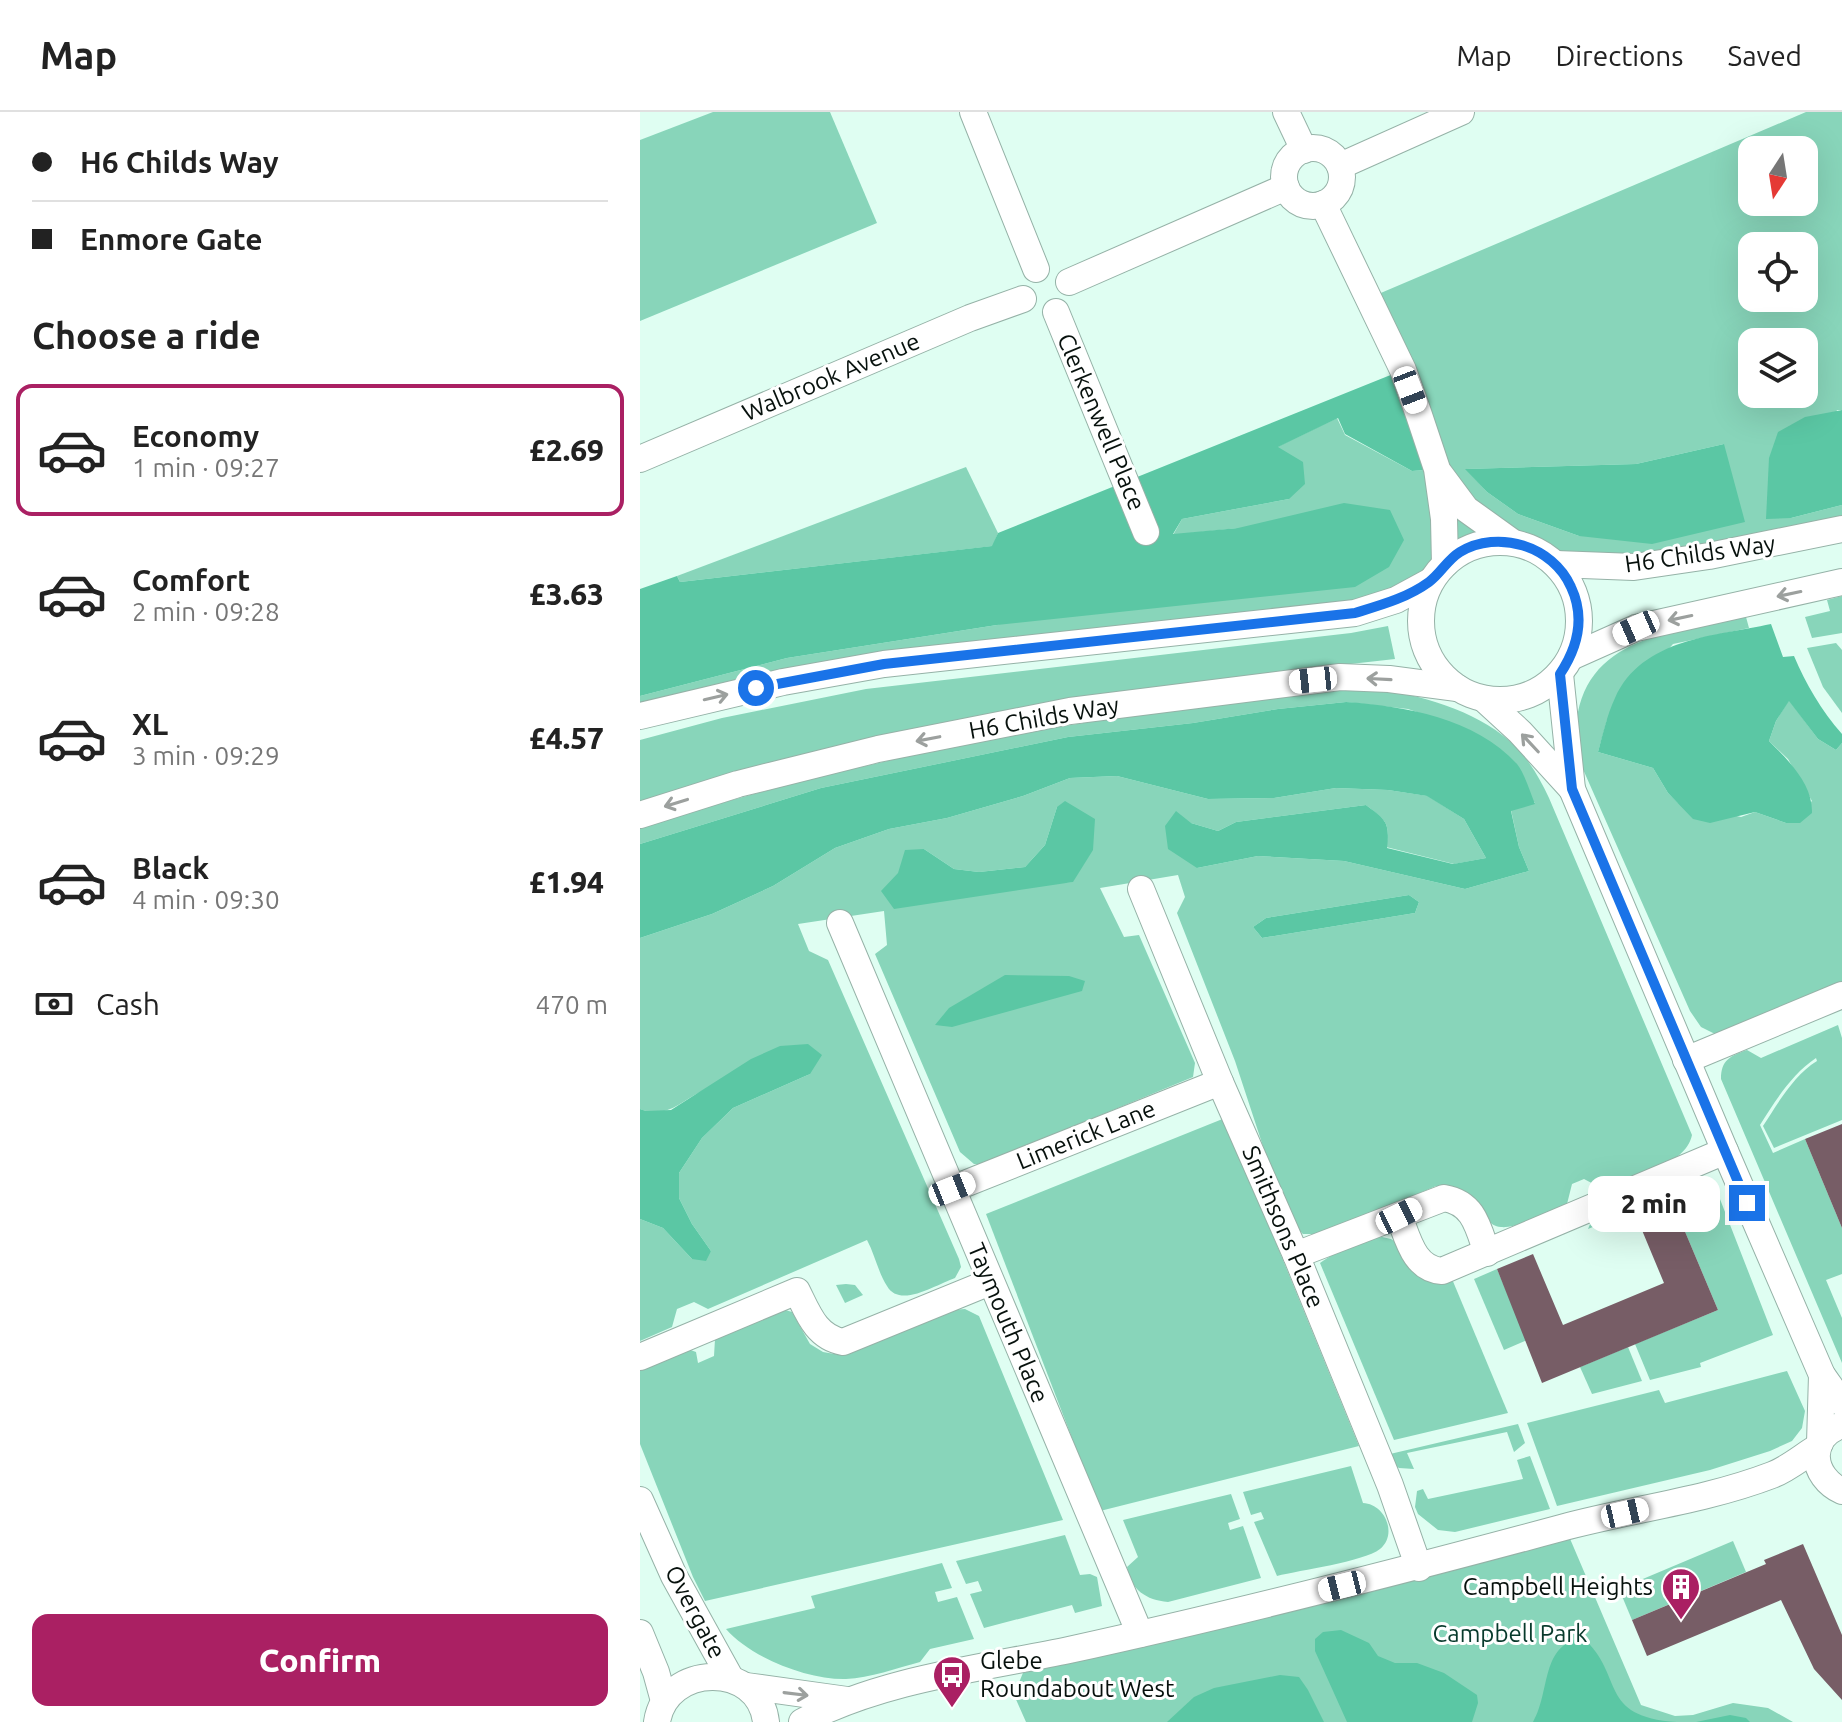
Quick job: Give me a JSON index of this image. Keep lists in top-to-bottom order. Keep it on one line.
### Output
{"streets":{"street":["Walbrook Avenue","Clerkenwell Place","H6 Childs Way","Limerick Lane","Smithsons Place","Taymouth Place","Overgate"]},"crossings":[["Walbrook Avenue","Clerkenwell Place"],["Limerick Lane","Smithsons Place"],["Limerick Lane","Taymouth Place"]],"parks":["Campbell Park"],"places":{"building":["Campbell Heights"],"bus stop":["Glebe Roundabout West"]},"north":"bottom","page":{"header":"Map","nav":["Map","Directions","Saved"],"banner":["H6 Childs Way","Enmore Gate"],"heading":"Choose a ride","list":[{"name":"Economy","note":"1 min · 09:27","value":"£2.69"},{"name":"Comfort","note":"2 min · 09:28","value":"£3.63"},{"name":"XL","note":"3 min · 09:29","value":"£4.57"},{"name":"Black","note":"4 min · 09:30","value":"£1.94"}],"pay":["Cash","470 m"],"bubble":"2 min","buttons":"Confirm"}}
